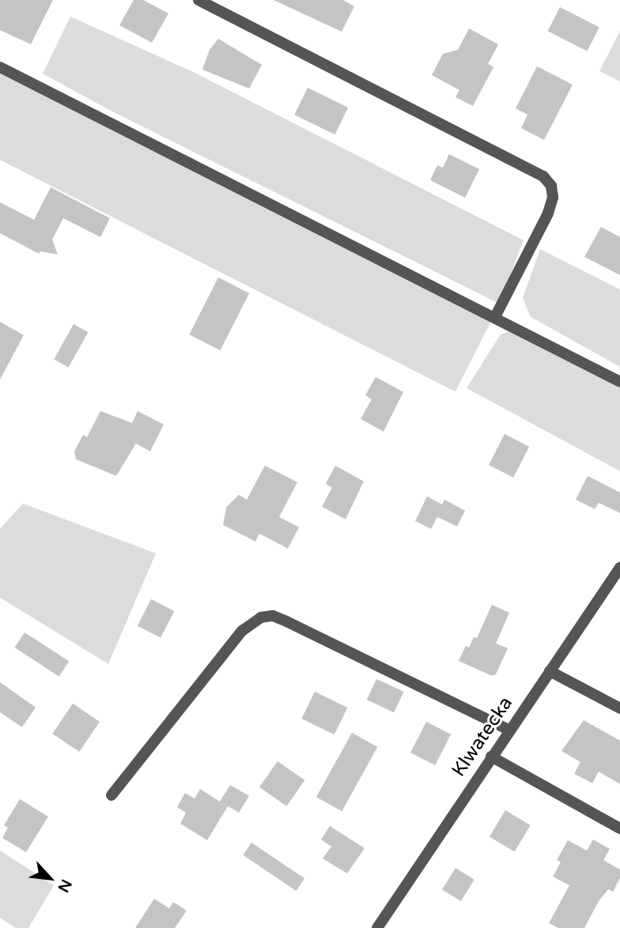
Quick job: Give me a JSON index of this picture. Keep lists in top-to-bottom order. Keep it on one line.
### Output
{"streets":{"street":["Klwatecka"]},"north":"bottom right"}
